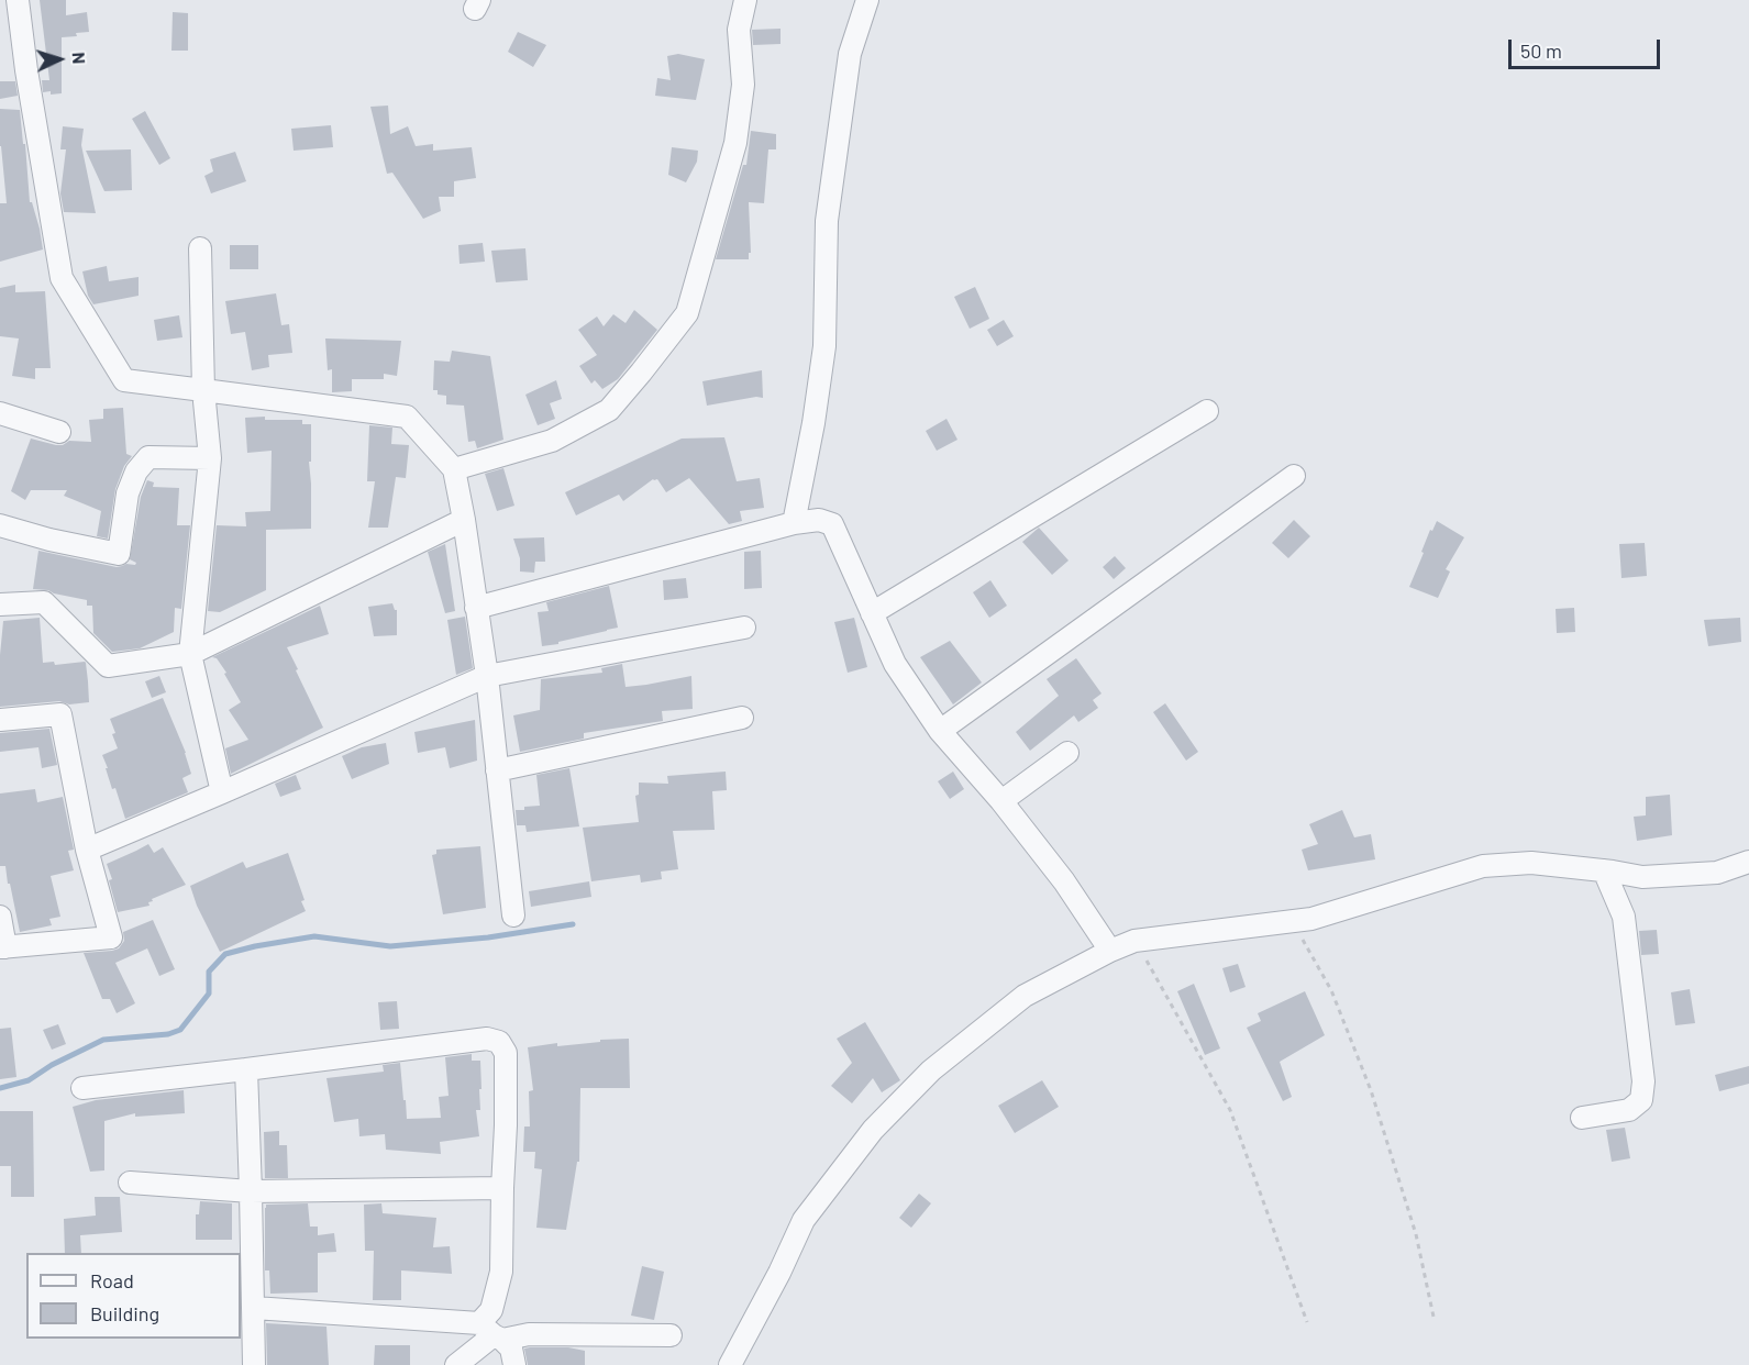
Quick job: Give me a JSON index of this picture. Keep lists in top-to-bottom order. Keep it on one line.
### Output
{"legend":["Road","Building"],"scale_bar":"50 m","north":"right"}
